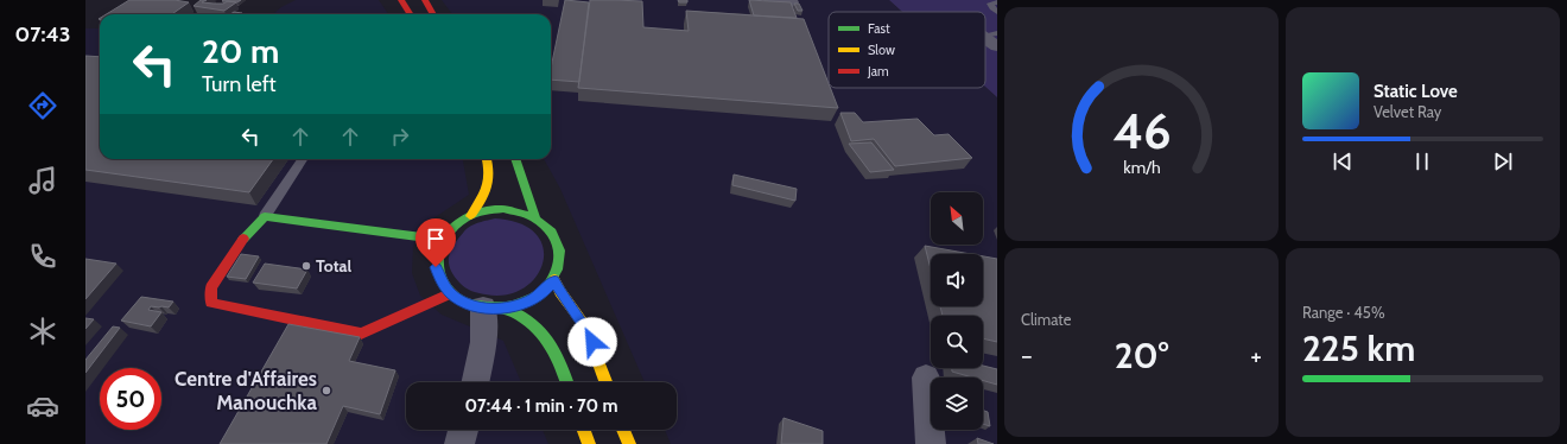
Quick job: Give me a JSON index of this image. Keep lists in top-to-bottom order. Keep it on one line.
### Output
{"places":["Total","Centre d'Affaires Manouchka"],"legend":["Fast","Slow","Jam"],"north":"top left","page":{"tabs":"07:43","turn":["20 m","Turn left"],"song":["Static Love","Velvet Ray"],"tile":["Climate",["Range · 45%","225 km"]],"heat":["−","20°","+"],"limit":"50","trip":"07:44 · 1 min · 70 m","gauge":["46","km/h"]}}
